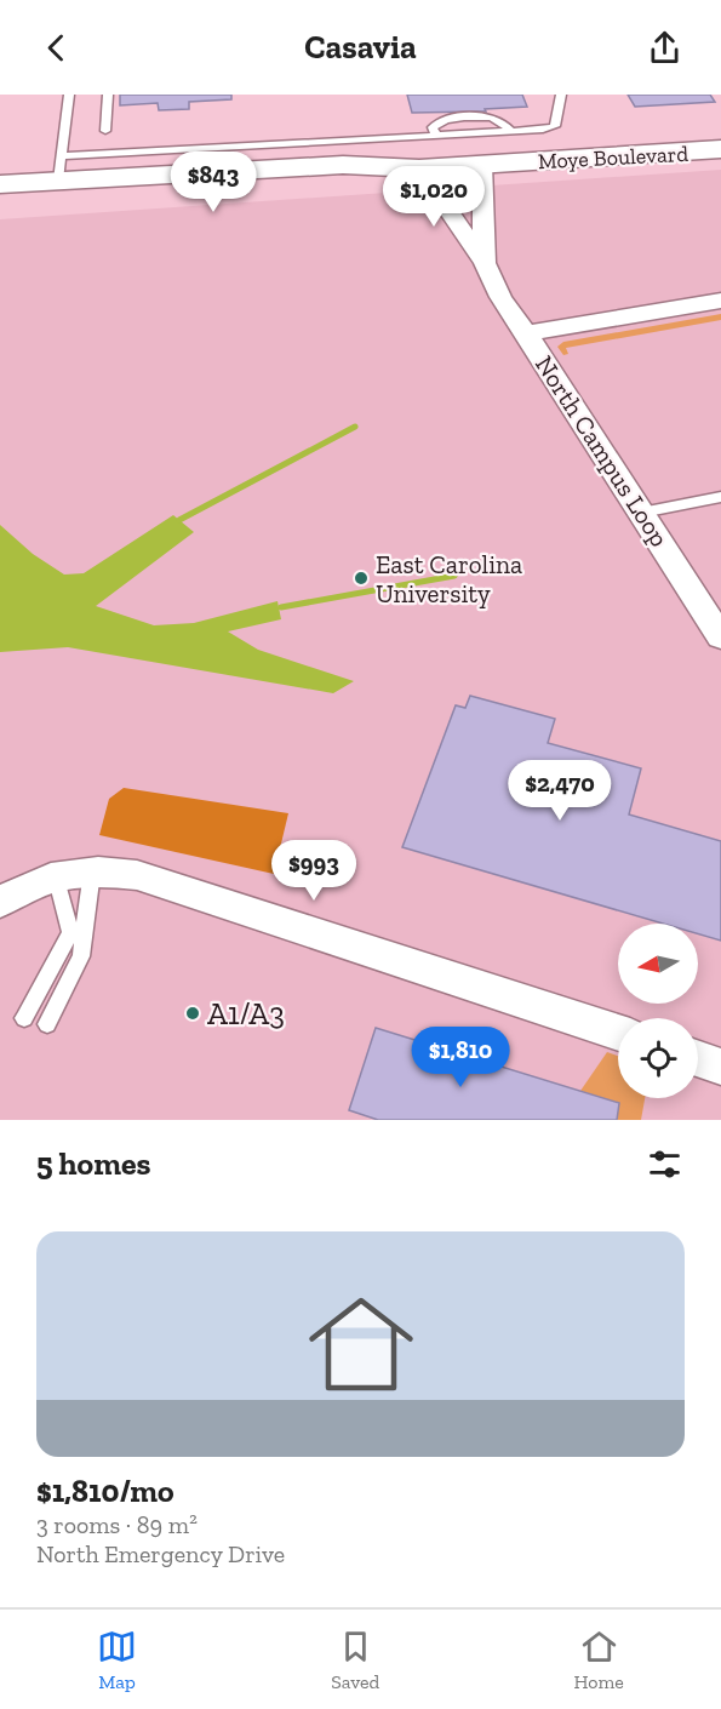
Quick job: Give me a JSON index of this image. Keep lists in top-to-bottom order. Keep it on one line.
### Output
{"streets":{"street":["Moye Boulevard","North Campus Loop"]},"crossings":[["Moye Boulevard","North Campus Loop"]],"places":["East Carolina University","A1/A3"],"north":"left","page":{"header":"Casavia","price":["$843","$1,020","$2,470","$993","$1,810"],"heading":"5 homes","list":[{"name":"$1,810/mo","note":"3 rooms · 89 m² · North Emergency Drive"}],"tabs":["Map","Saved","Home"]}}
